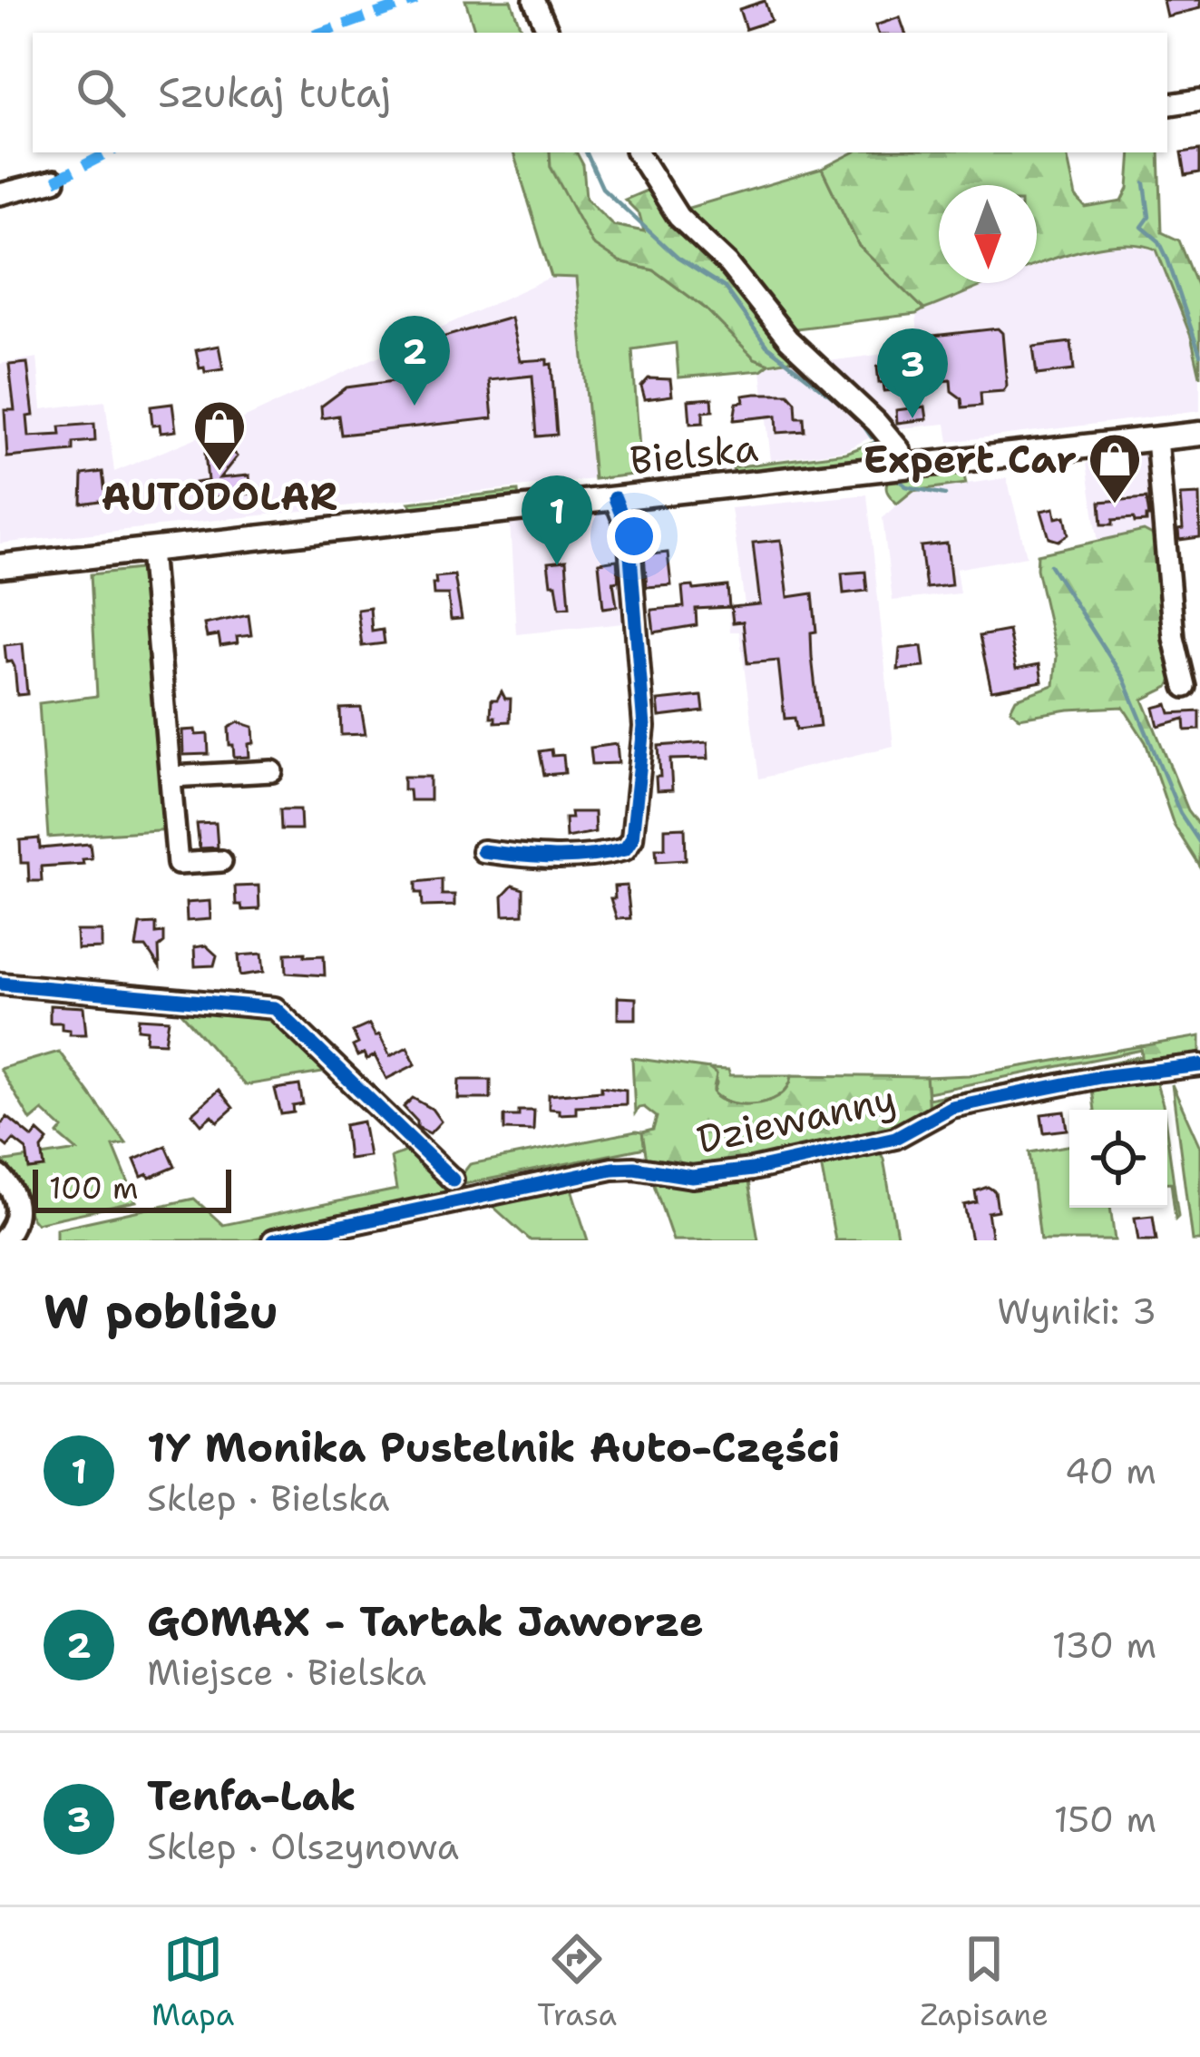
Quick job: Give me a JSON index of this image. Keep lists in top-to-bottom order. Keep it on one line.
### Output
{"streets":{"main road":["Bielska"],"street":["Dziewanny"]},"places":{"shop":["AUTODOLAR","Expert Car"]},"scale_bar":"100 m","north":"bottom","page":{"search":"Szukaj tutaj","pins":["2","3","1"],"scale":"100 m","heading":["W pobliżu","Wyniki: 3"],"list":[{"mark":"1","name":"1Y Monika Pustelnik Auto-Części","note":"Sklep · Bielska","value":"40 m"},{"mark":"2","name":"GOMAX - Tartak Jaworze","note":"Miejsce · Bielska","value":"130 m"},{"mark":"3","name":"Tenfa-Lak","note":"Sklep · Olszynowa","value":"150 m"}],"nav":["Mapa","Trasa","Zapisane"]}}
